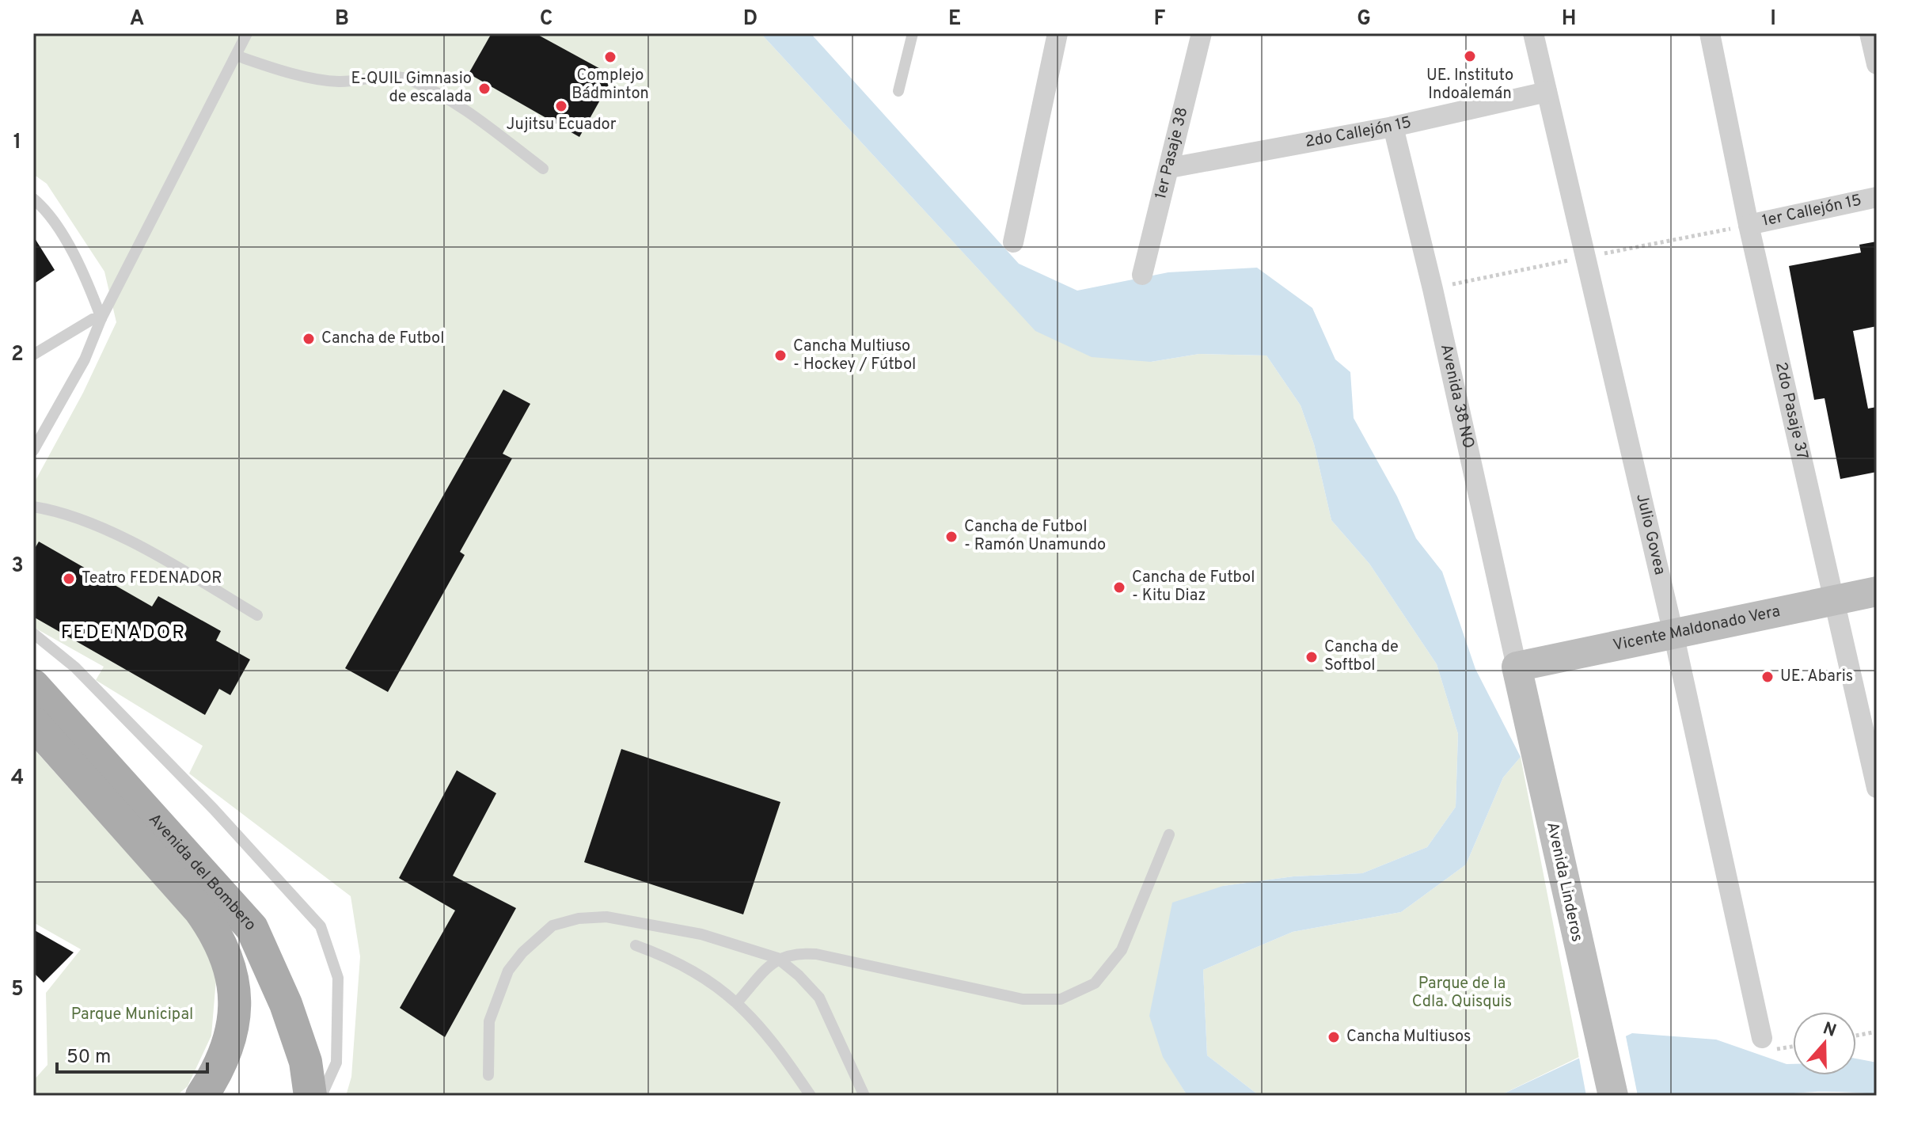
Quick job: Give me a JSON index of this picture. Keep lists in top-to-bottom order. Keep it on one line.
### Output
{"streets":{"main road":["Avenida del Bombero"],"street":["2do Callejón 15","1er Pasaje 38","1er Callejón 15","Avenida 38 NO","2do Pasaje 37","Julio Govea","Vicente Maldonado Vera","Avenida Linderos"]},"crossings":[["2do Callejón 15","1er Pasaje 38"],["2do Callejón 15","Avenida 38 NO"],["2do Callejón 15","Julio Govea"],["1er Callejón 15","2do Pasaje 37"],["Avenida 38 NO","Vicente Maldonado Vera"],["Avenida 38 NO","Avenida Linderos"],["2do Pasaje 37","Vicente Maldonado Vera"],["Julio Govea","Vicente Maldonado Vera"],["Vicente Maldonado Vera","Avenida Linderos"]],"districts":["FEDENADOR"],"parks":["Parque de la Cdla. Quisquis","Parque Municipal"],"places":["UE. Instituto Indoalemán","Complejo Bádminton","E-QUIL Gimnasio de escalada","Jujitsu Ecuador","Cancha de Futbol","Cancha Multiuso - Hockey / Fútbol","Cancha de Futbol - Ramón Unamundo","Teatro FEDENADOR","Cancha de Futbol - Kitu Diaz","Cancha de Softbol","UE. Abaris","Cancha Multiusos"],"scale_bar":"50 m","north":"top","grid":{"columns":["A","B","C","D","E","F","G","H","I"],"rows":["1","2","3","4","5"]}}
